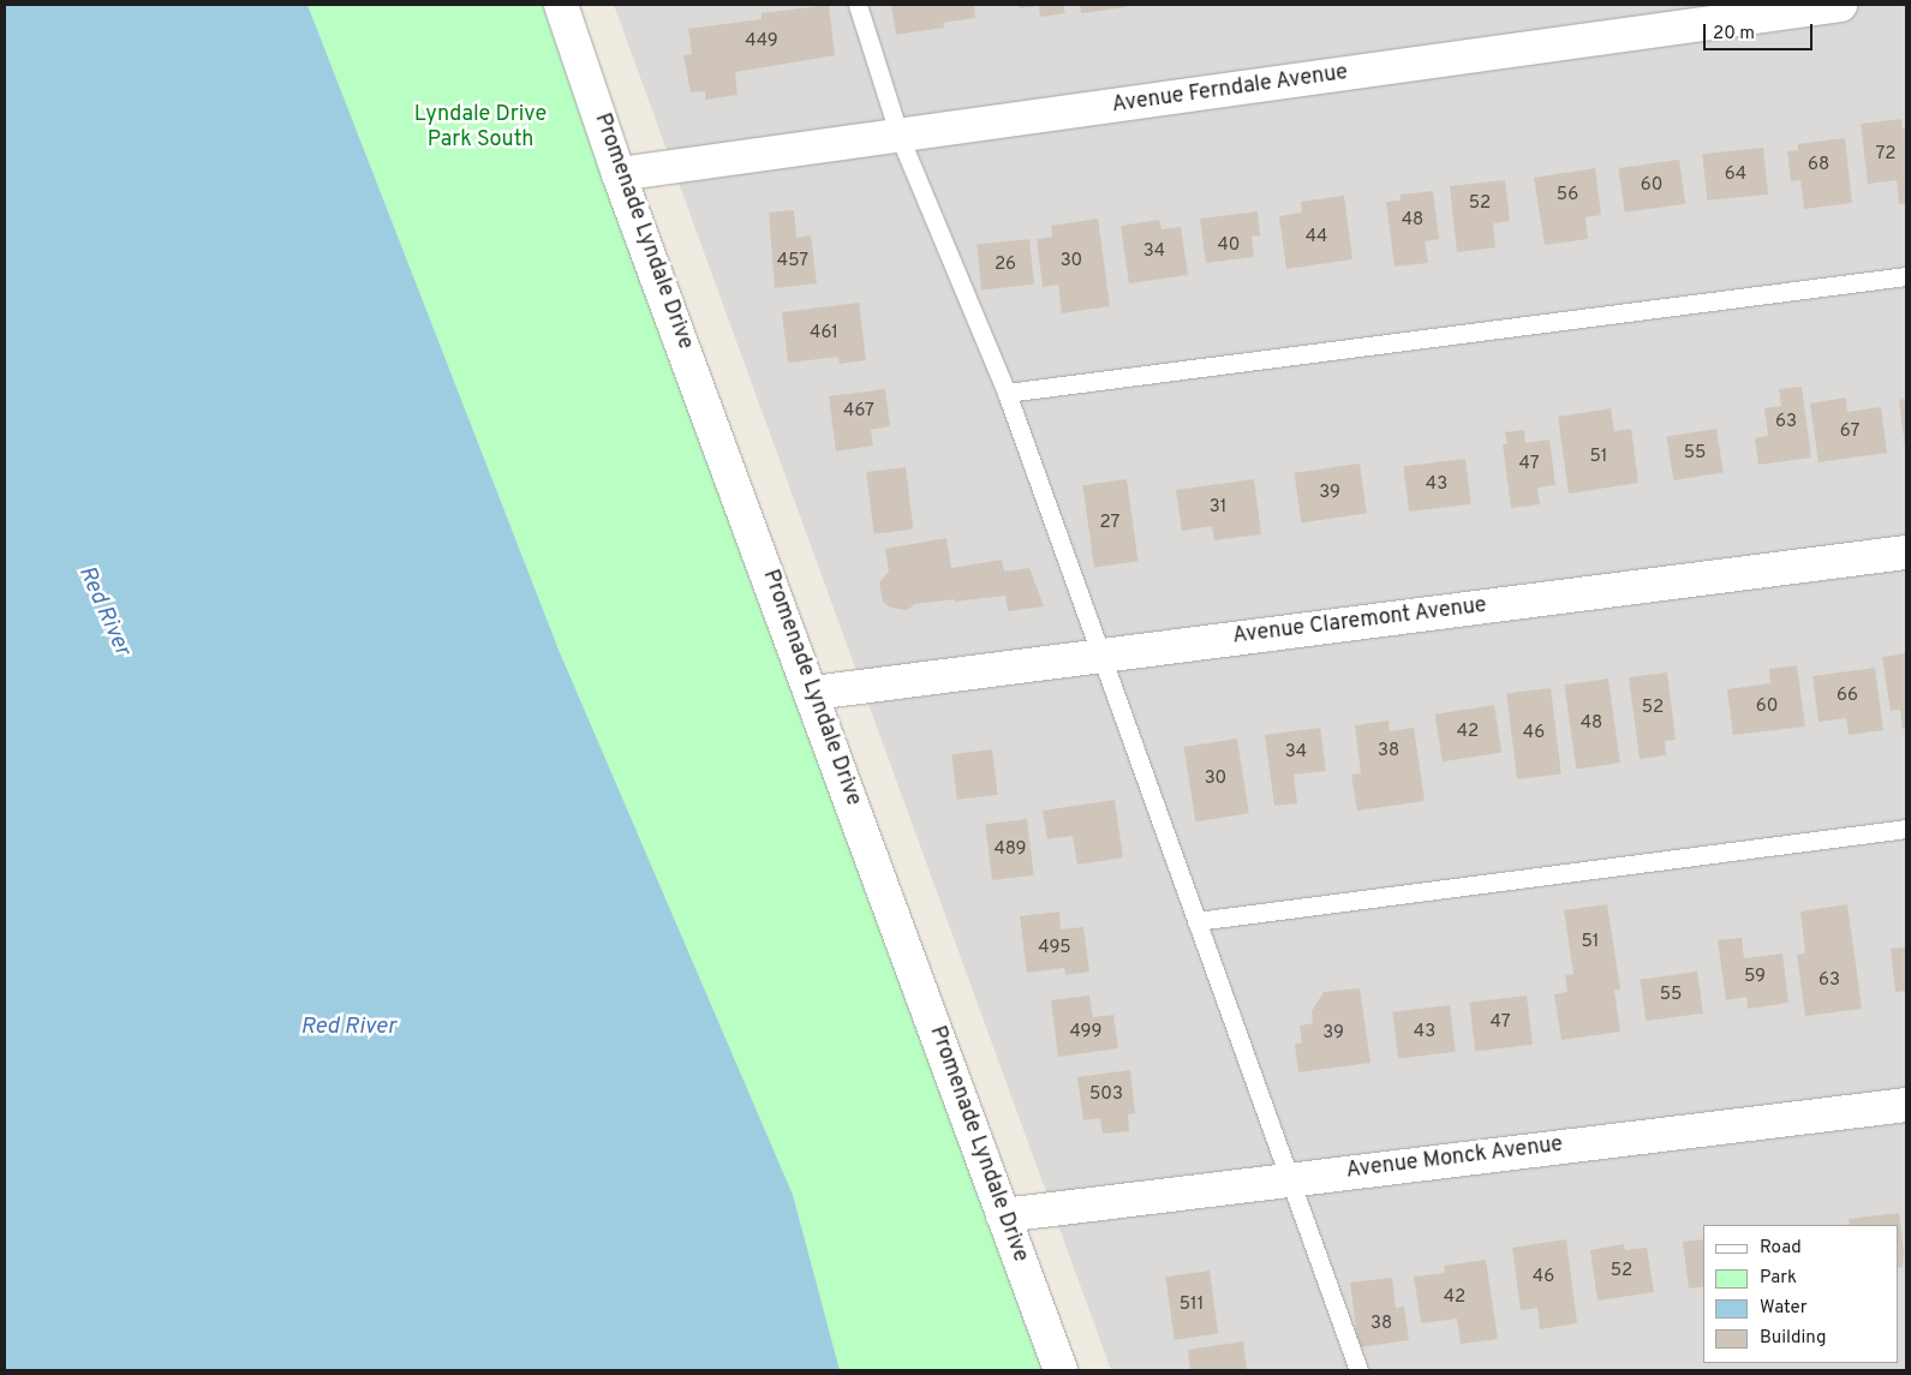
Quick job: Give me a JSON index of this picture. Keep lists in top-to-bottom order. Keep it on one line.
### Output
{"streets":{"street":["Avenue Ferndale Avenue","Promenade Lyndale Drive","Avenue Claremont Avenue","Avenue Monck Avenue"]},"crossings":[["Avenue Ferndale Avenue","Promenade Lyndale Drive"],["Promenade Lyndale Drive","Avenue Claremont Avenue"],["Promenade Lyndale Drive","Avenue Monck Avenue"]],"water":["Red River"],"parks":["Lyndale Drive Park South"],"house_numbers":["449","72","68","64","60","56","52","48","44","40","34","457","30","26","461","467","63","67","55","51","47","43","39","31","27","66","60","52","48","42","46","38","34","30","489","51","495","59","63","55","47","499","43","39","503","52","46","42","511","38"],"legend":["Road","Park","Water","Building"],"scale_bar":"20 m"}
